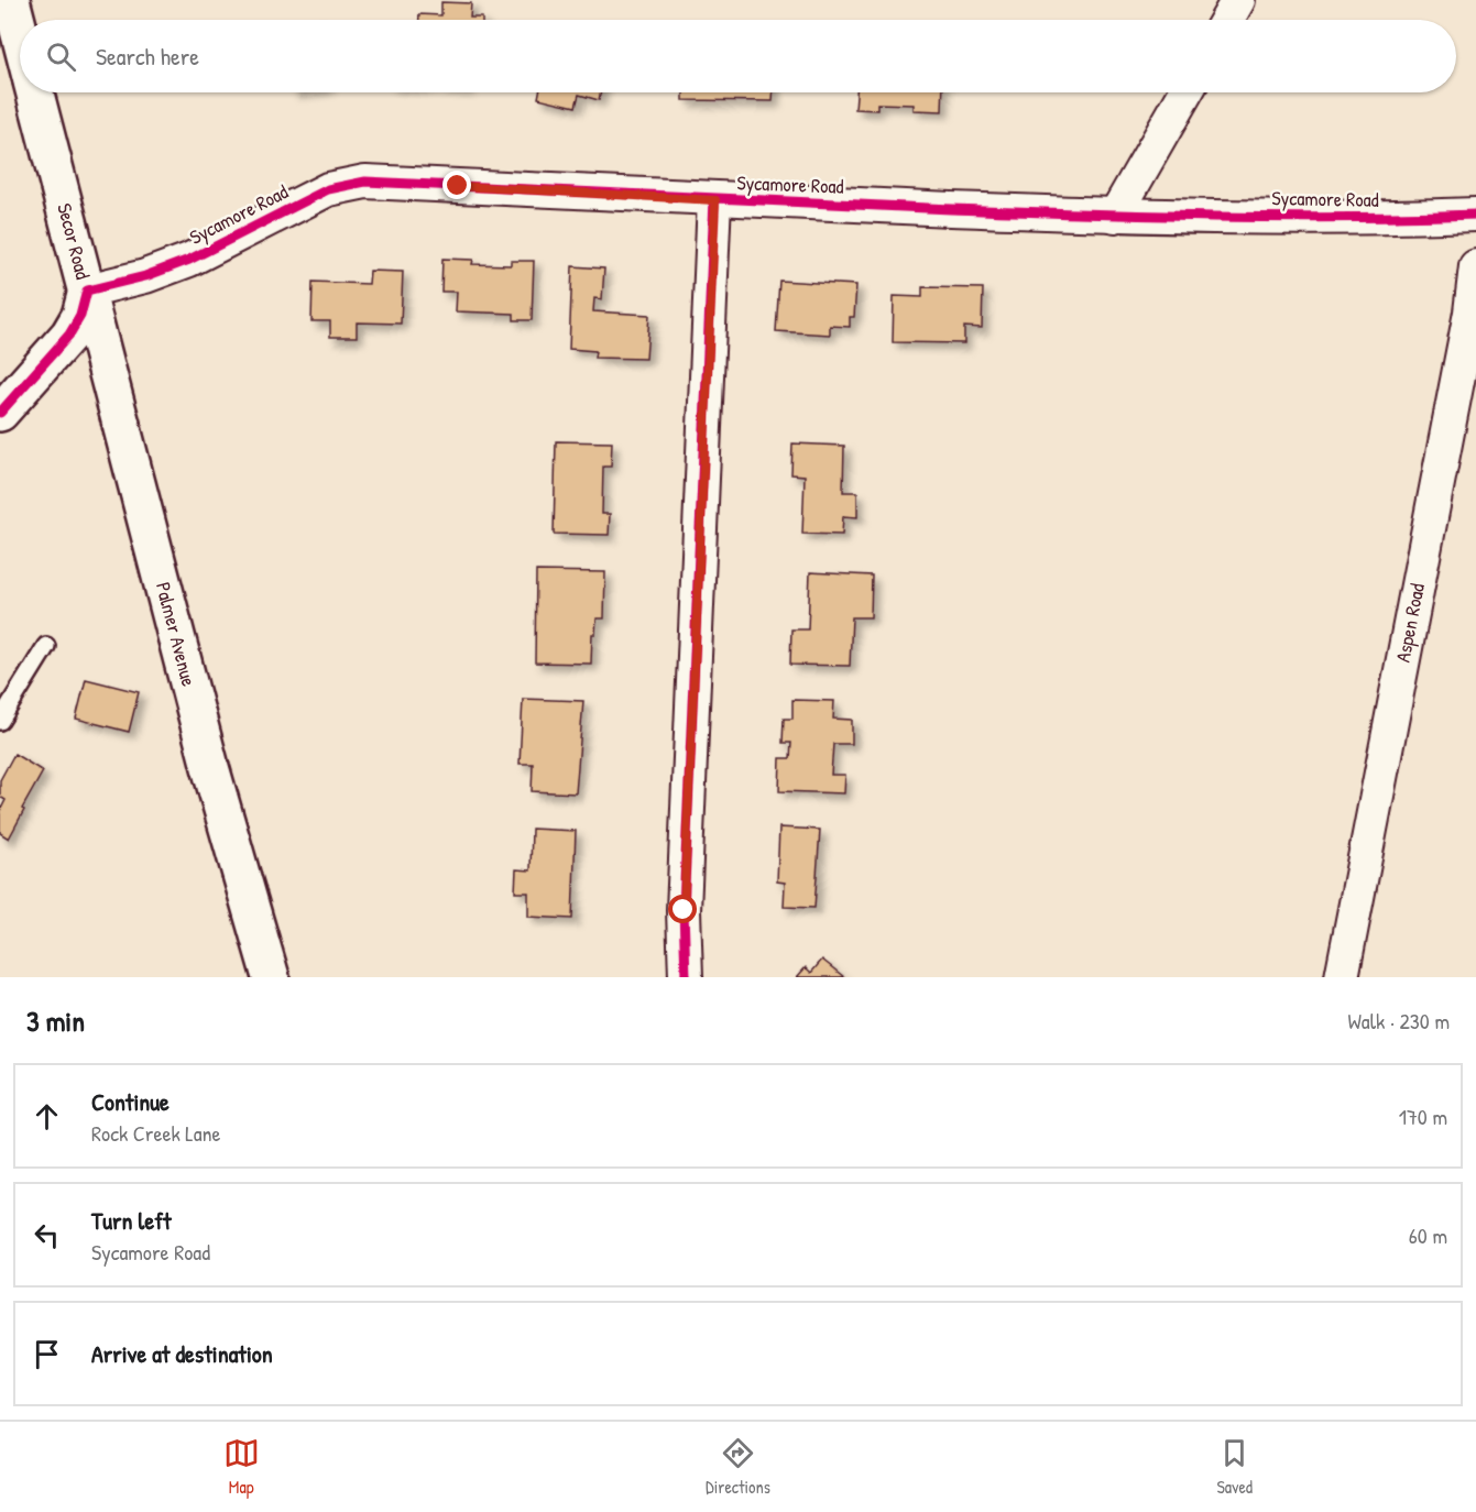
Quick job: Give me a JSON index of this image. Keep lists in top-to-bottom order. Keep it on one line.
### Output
{"streets":{"main road":["Secor Road","Palmer Avenue"],"street":["Sycamore Road","Aspen Road"]},"crossings":[["Sycamore Road","Secor Road"],["Sycamore Road","Palmer Avenue"],["Secor Road","Palmer Avenue"]],"page":{"search":"Search here","heading":["3 min","Walk · 230 m"],"list":[["Continue","Rock Creek Lane","170 m"],["Turn left","Sycamore Road","60 m"],"Arrive at destination"],"nav":["Map","Directions","Saved"]}}
